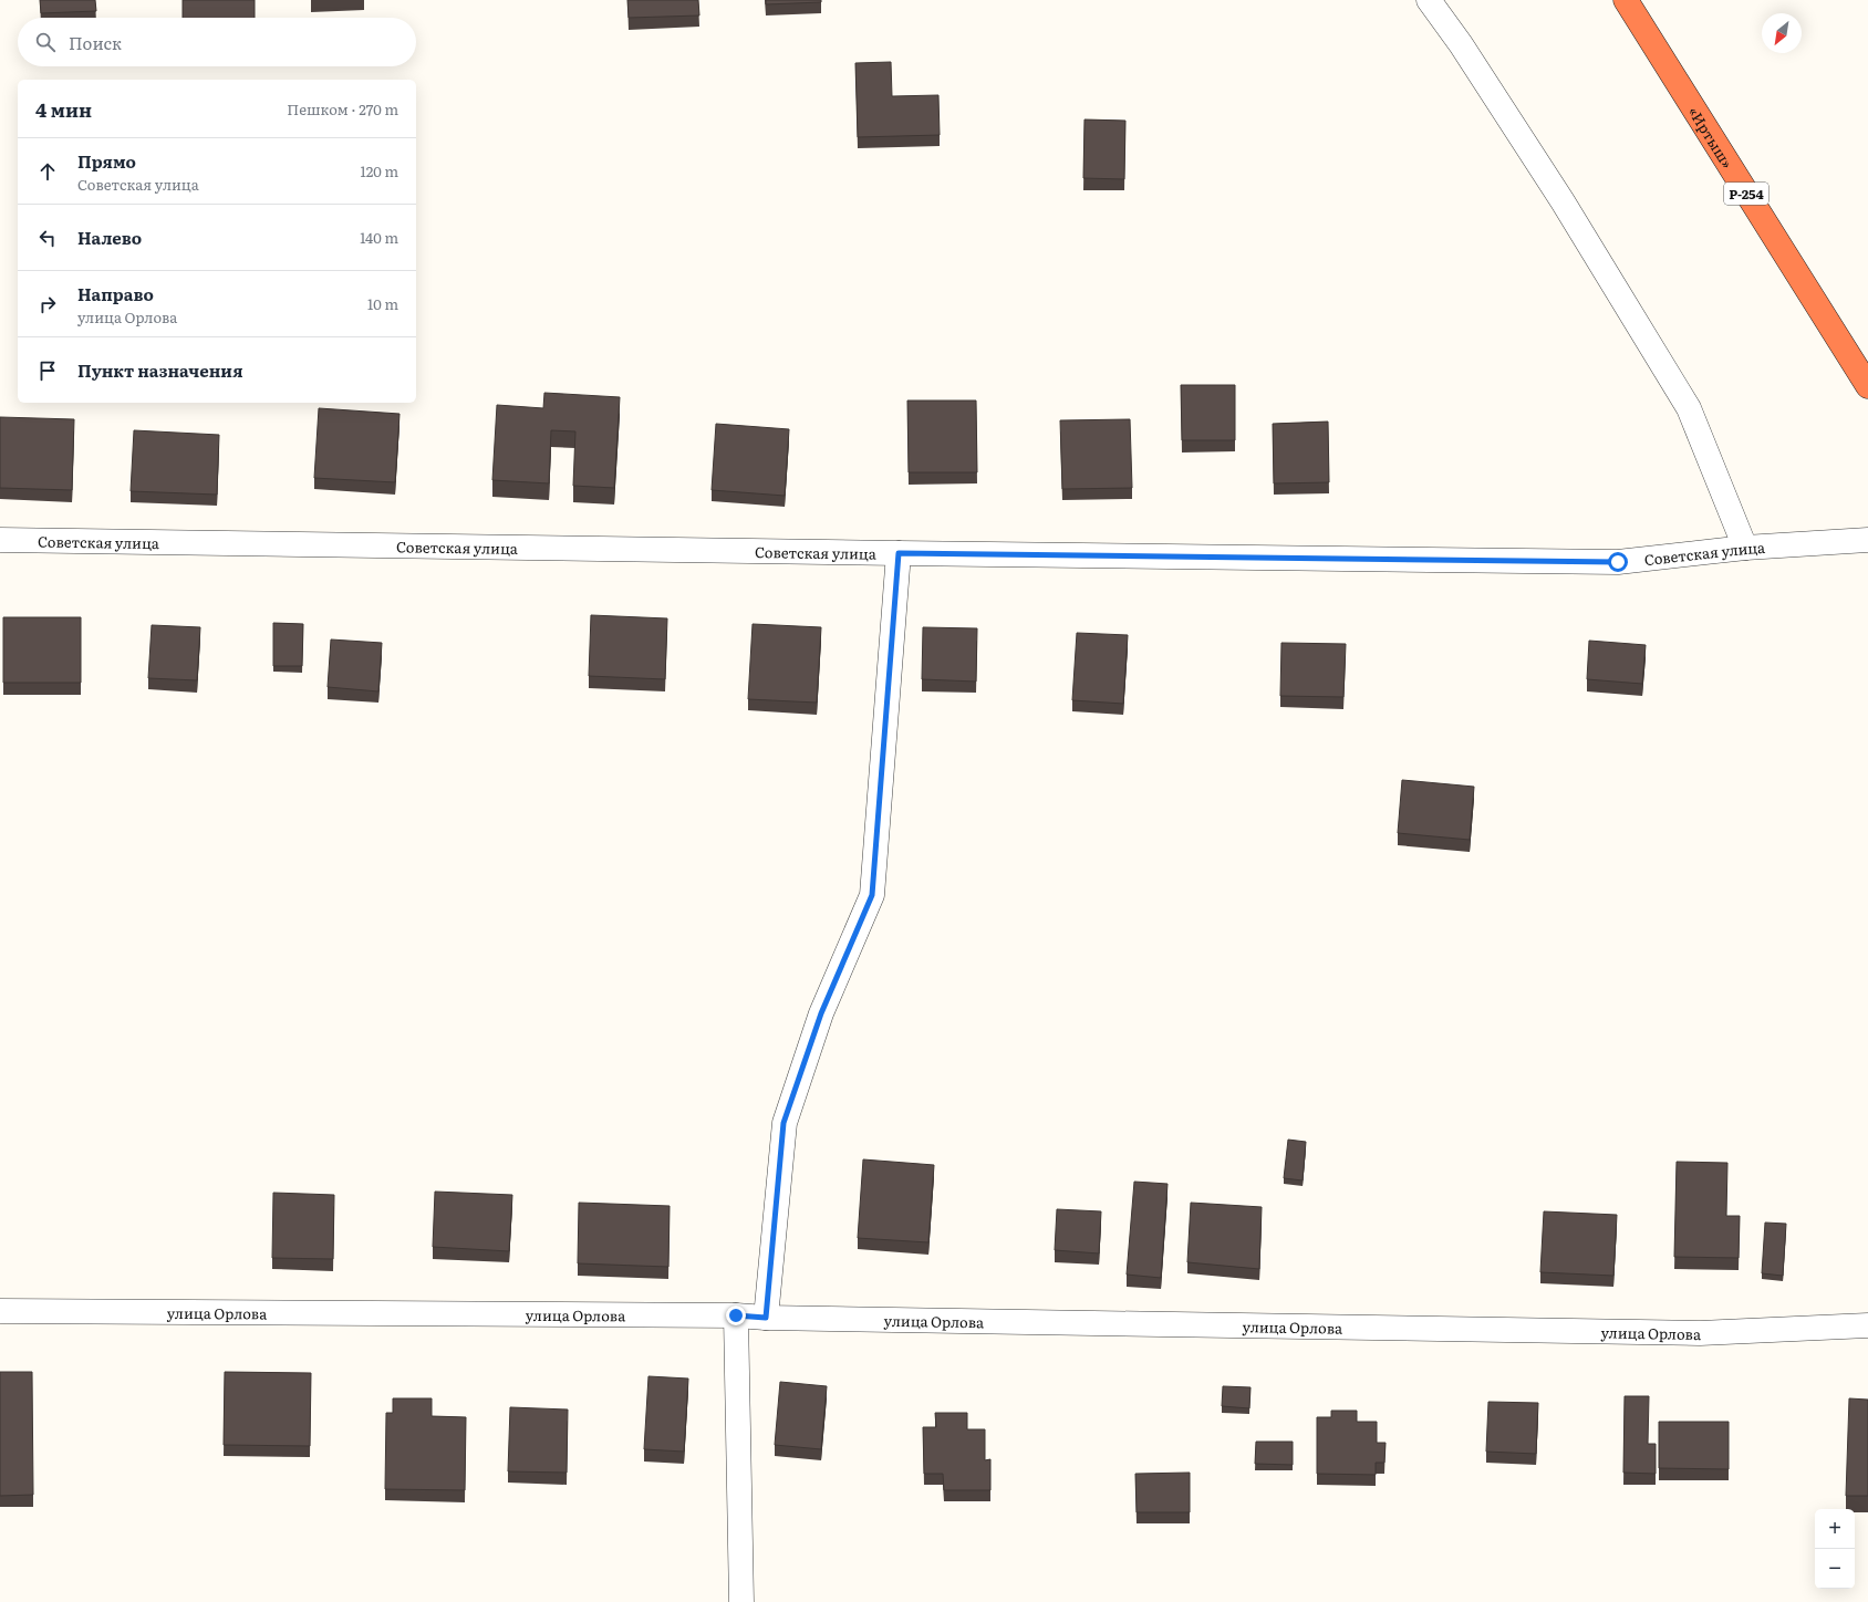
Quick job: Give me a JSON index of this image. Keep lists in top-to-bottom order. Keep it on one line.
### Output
{"streets":{"highway":["«Иртыш»","Р-254"],"street":["Советская улица","улица Орлова"]},"north":"bottom left","page":{"search":"Поиск","heading":["4 мин","Пешком · 270 m"],"list":[["Прямо","Советская улица","120 m"],["Налево","140 m"],["Направо","улица Орлова","10 m"],"Пункт назначения"],"map_buttons":["+","−"]}}
